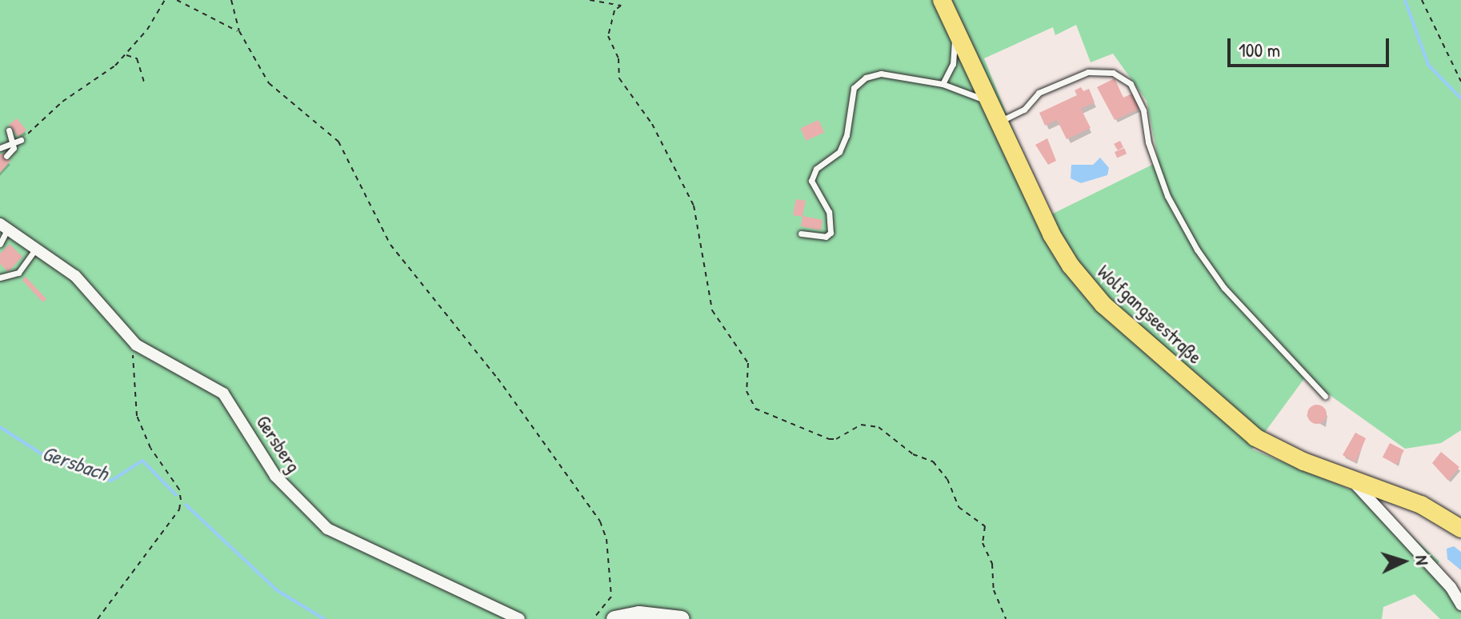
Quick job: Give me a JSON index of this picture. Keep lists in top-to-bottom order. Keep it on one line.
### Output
{"streets":{"main road":["Wolfgangseestraße"],"street":["Gersberg"]},"water":["Gersbach"],"scale_bar":"100 m","north":"right"}
